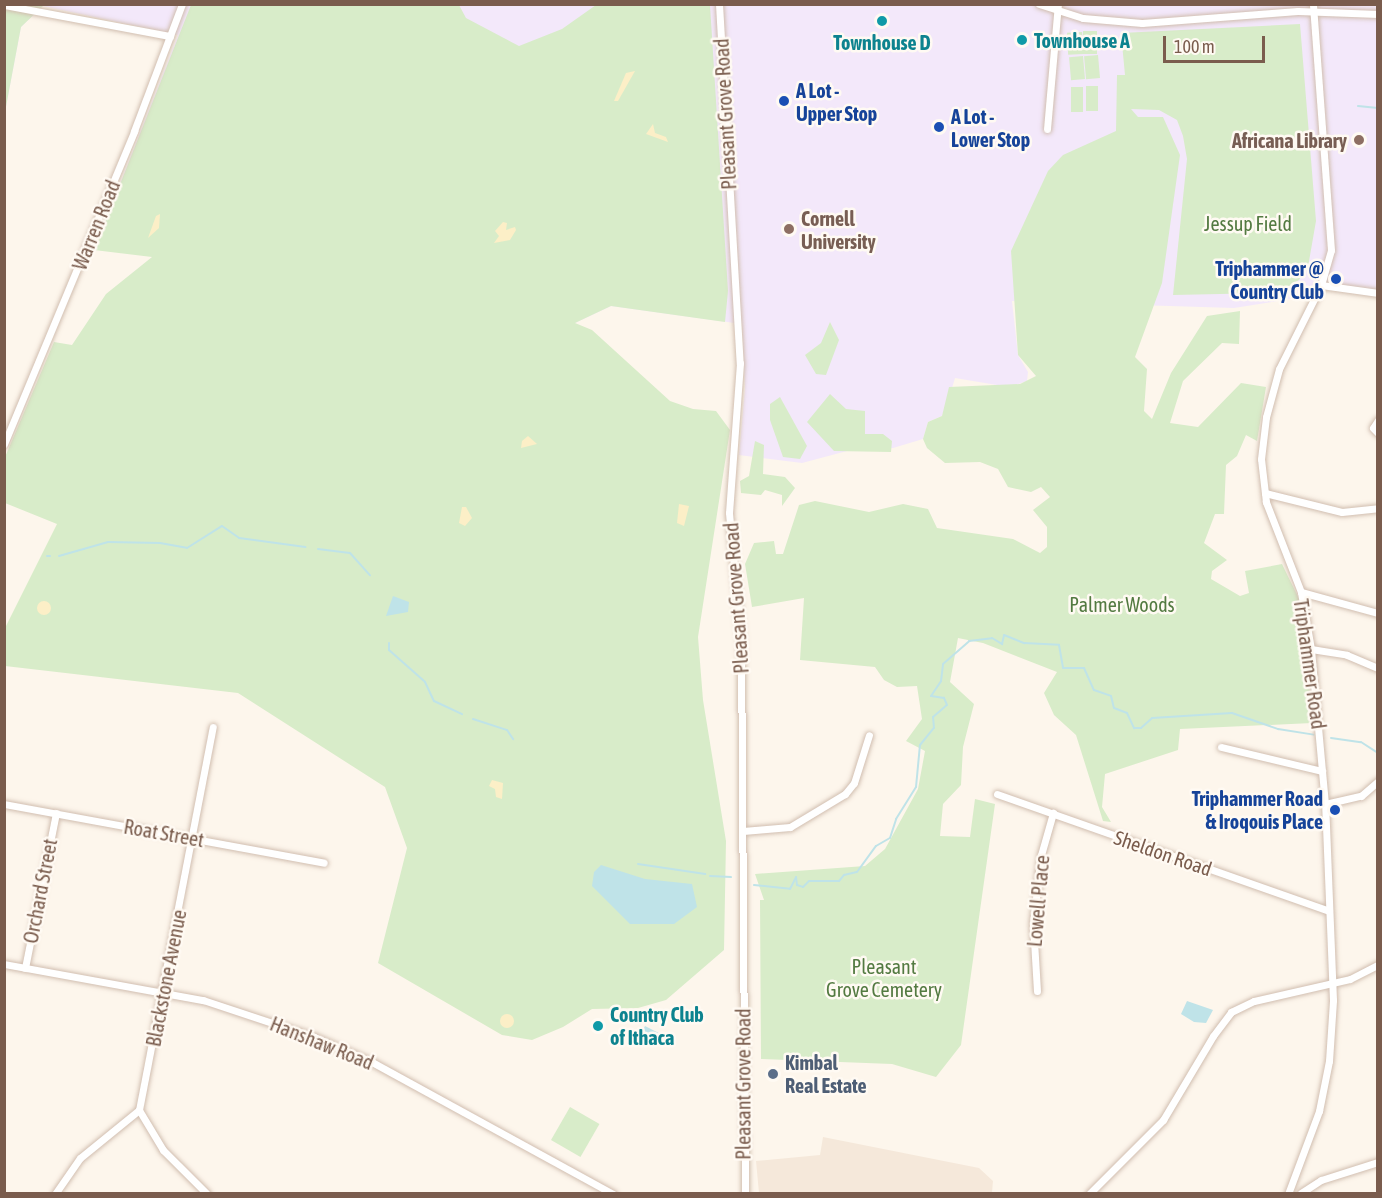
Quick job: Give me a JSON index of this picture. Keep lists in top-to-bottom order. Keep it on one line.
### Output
{"streets":{"street":["Pleasant Grove Road","Warren Road","Triphammer Road","Roat Street","Sheldon Road","Orchard Street","Lowell Place","Blackstone Avenue","Hanshaw Road"]},"crossings":[["Triphammer Road","Sheldon Road"],["Roat Street","Orchard Street"],["Roat Street","Blackstone Avenue"],["Sheldon Road","Lowell Place"],["Orchard Street","Hanshaw Road"],["Blackstone Avenue","Hanshaw Road"]],"parks":["Jessup Field","Palmer Woods","Pleasant Grove Cemetery"],"places":["Townhouse D","Townhouse A","A Lot - Upper Stop","A Lot - Lower Stop","Africana Library","Cornell University","Triphammer @ Country Club","Triphammer Road & Iroqouis Place","Country Club of Ithaca","Kimbal Real Estate"],"scale_bar":"100 m"}
